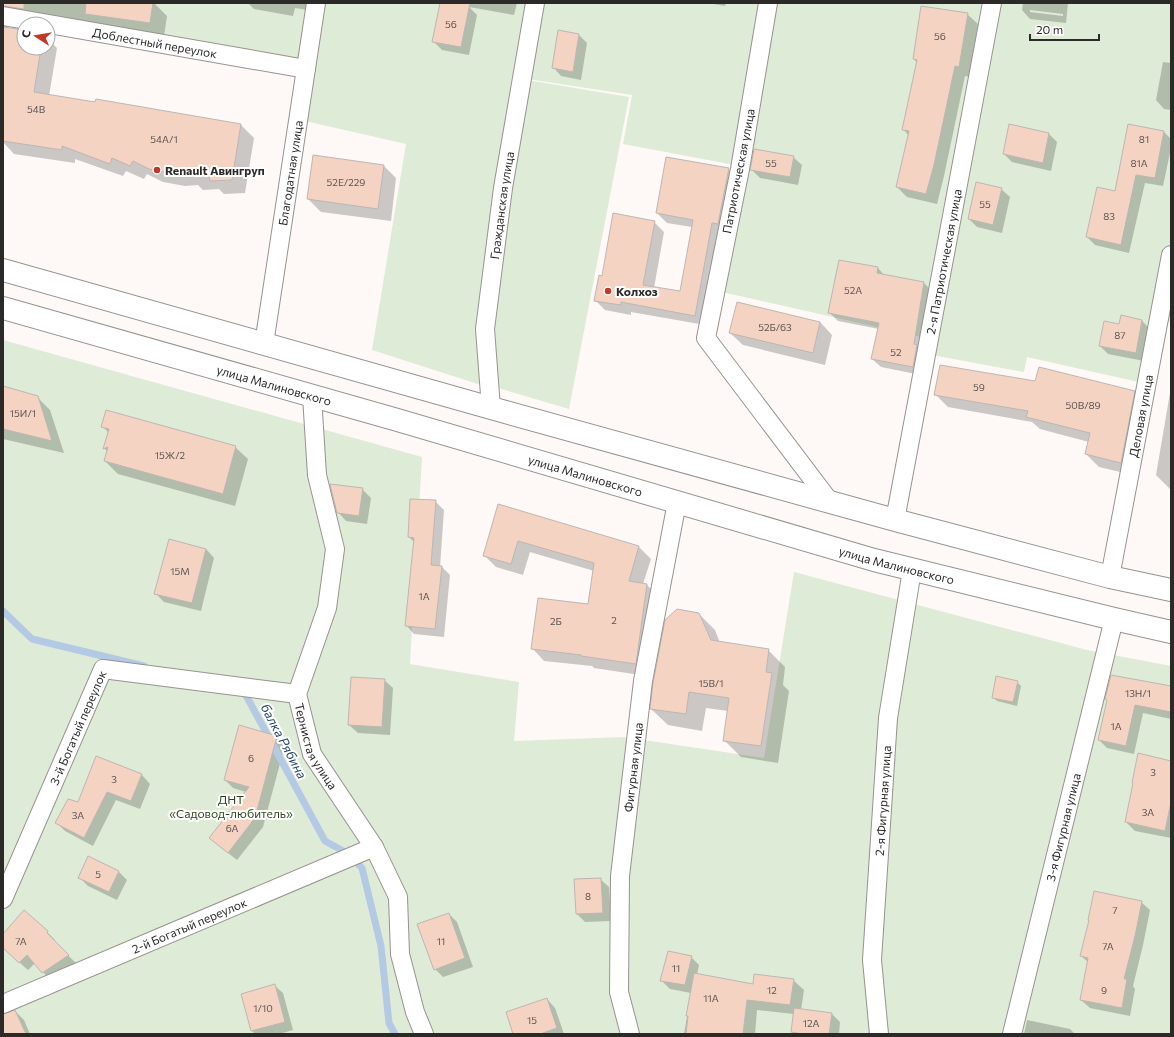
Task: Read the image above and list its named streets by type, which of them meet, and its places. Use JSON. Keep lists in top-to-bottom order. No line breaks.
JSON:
{"streets":{"highway":["улица Малиновского"],"street":["Доблестный переулок","Патриотическая улица","Благодатная улица","Гражданская улица","2-я Патриотическая улица","Деловая улица","3-й Богатый переулок","Тернистая улица","Фигурная улица","2-я Фигурная улица","3-я Фигурная улица","2-й Богатый переулок"]},"crossings":[["Доблестный переулок","Благодатная улица"],["улица Малиновского","Тернистая улица"],["улица Малиновского","Фигурная улица"],["улица Малиновского","2-я Фигурная улица"],["улица Малиновского","3-я Фигурная улица"],["3-й Богатый переулок","Тернистая улица"],["Тернистая улица","2-й Богатый переулок"]],"water":["балка Рябина"],"parks":["ДНТ «Садовод-любитель»"],"places":["Renault Авингруп","Колхоз"],"house_numbers":["56","56","54В","54А/1","81","55","81А","52Е/229","55","83","52А","52Б/63","87","52","59","50В/89","15И/1","15Ж/2","15М","1А","2","2Б","15В/1","13Н/1","1А","6","3","3","3А","3А","6А","5","8","7","7А","11","7А","11","12","9","11А","1/10","15","12А"],"scale_bar":"20 m","north":"left"}
